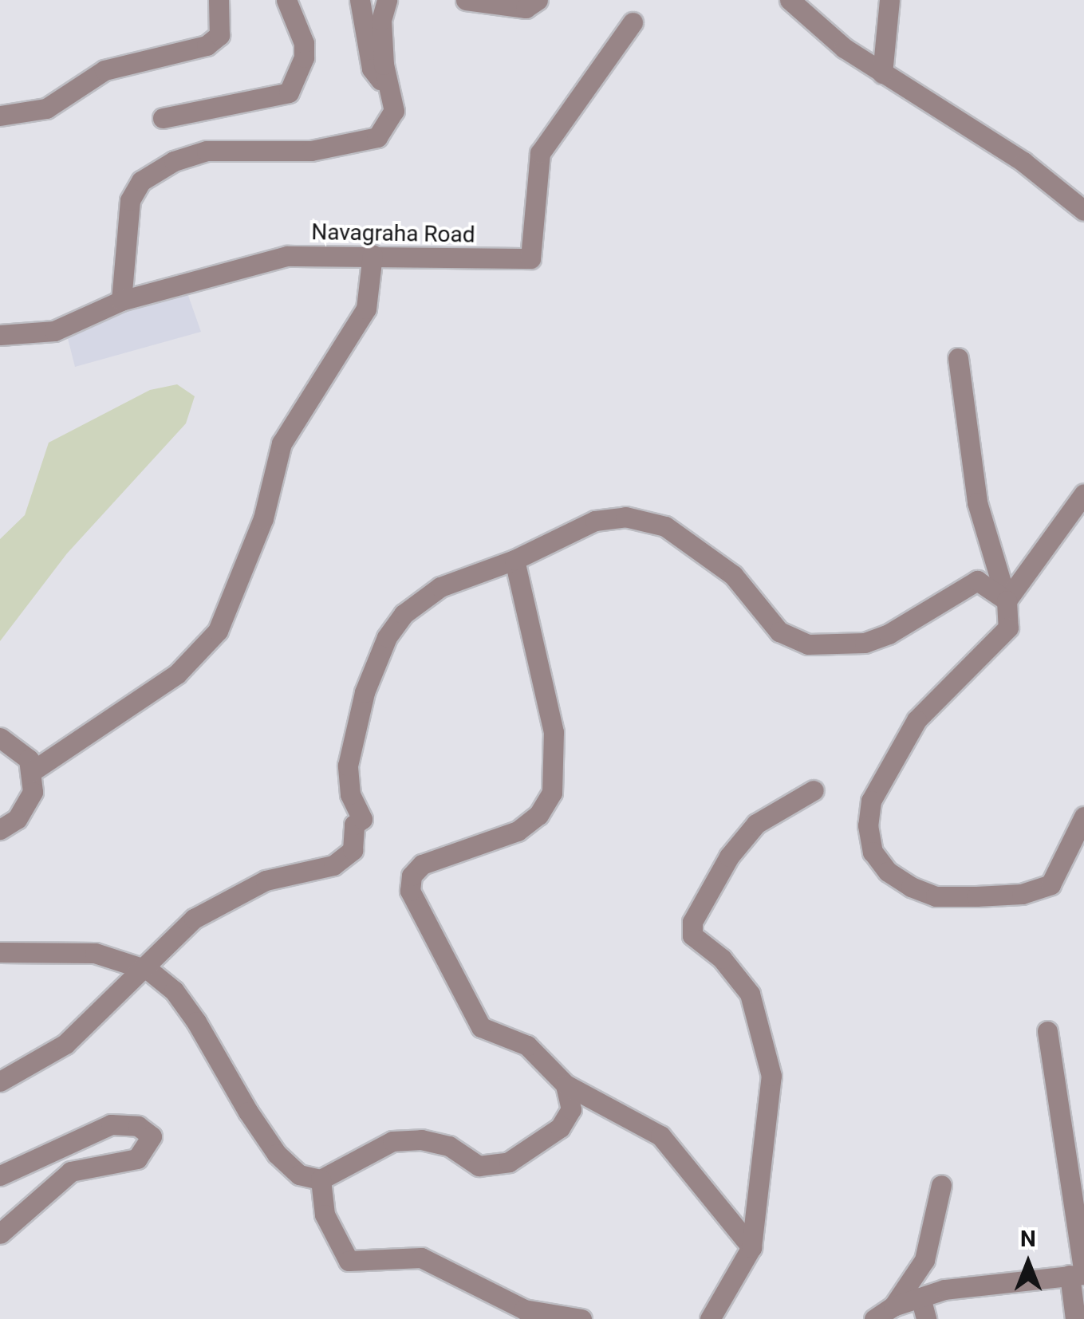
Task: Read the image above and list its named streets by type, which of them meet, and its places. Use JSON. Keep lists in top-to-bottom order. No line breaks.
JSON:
{"streets":{"street":["Navagraha Road"]},"north":"top"}
